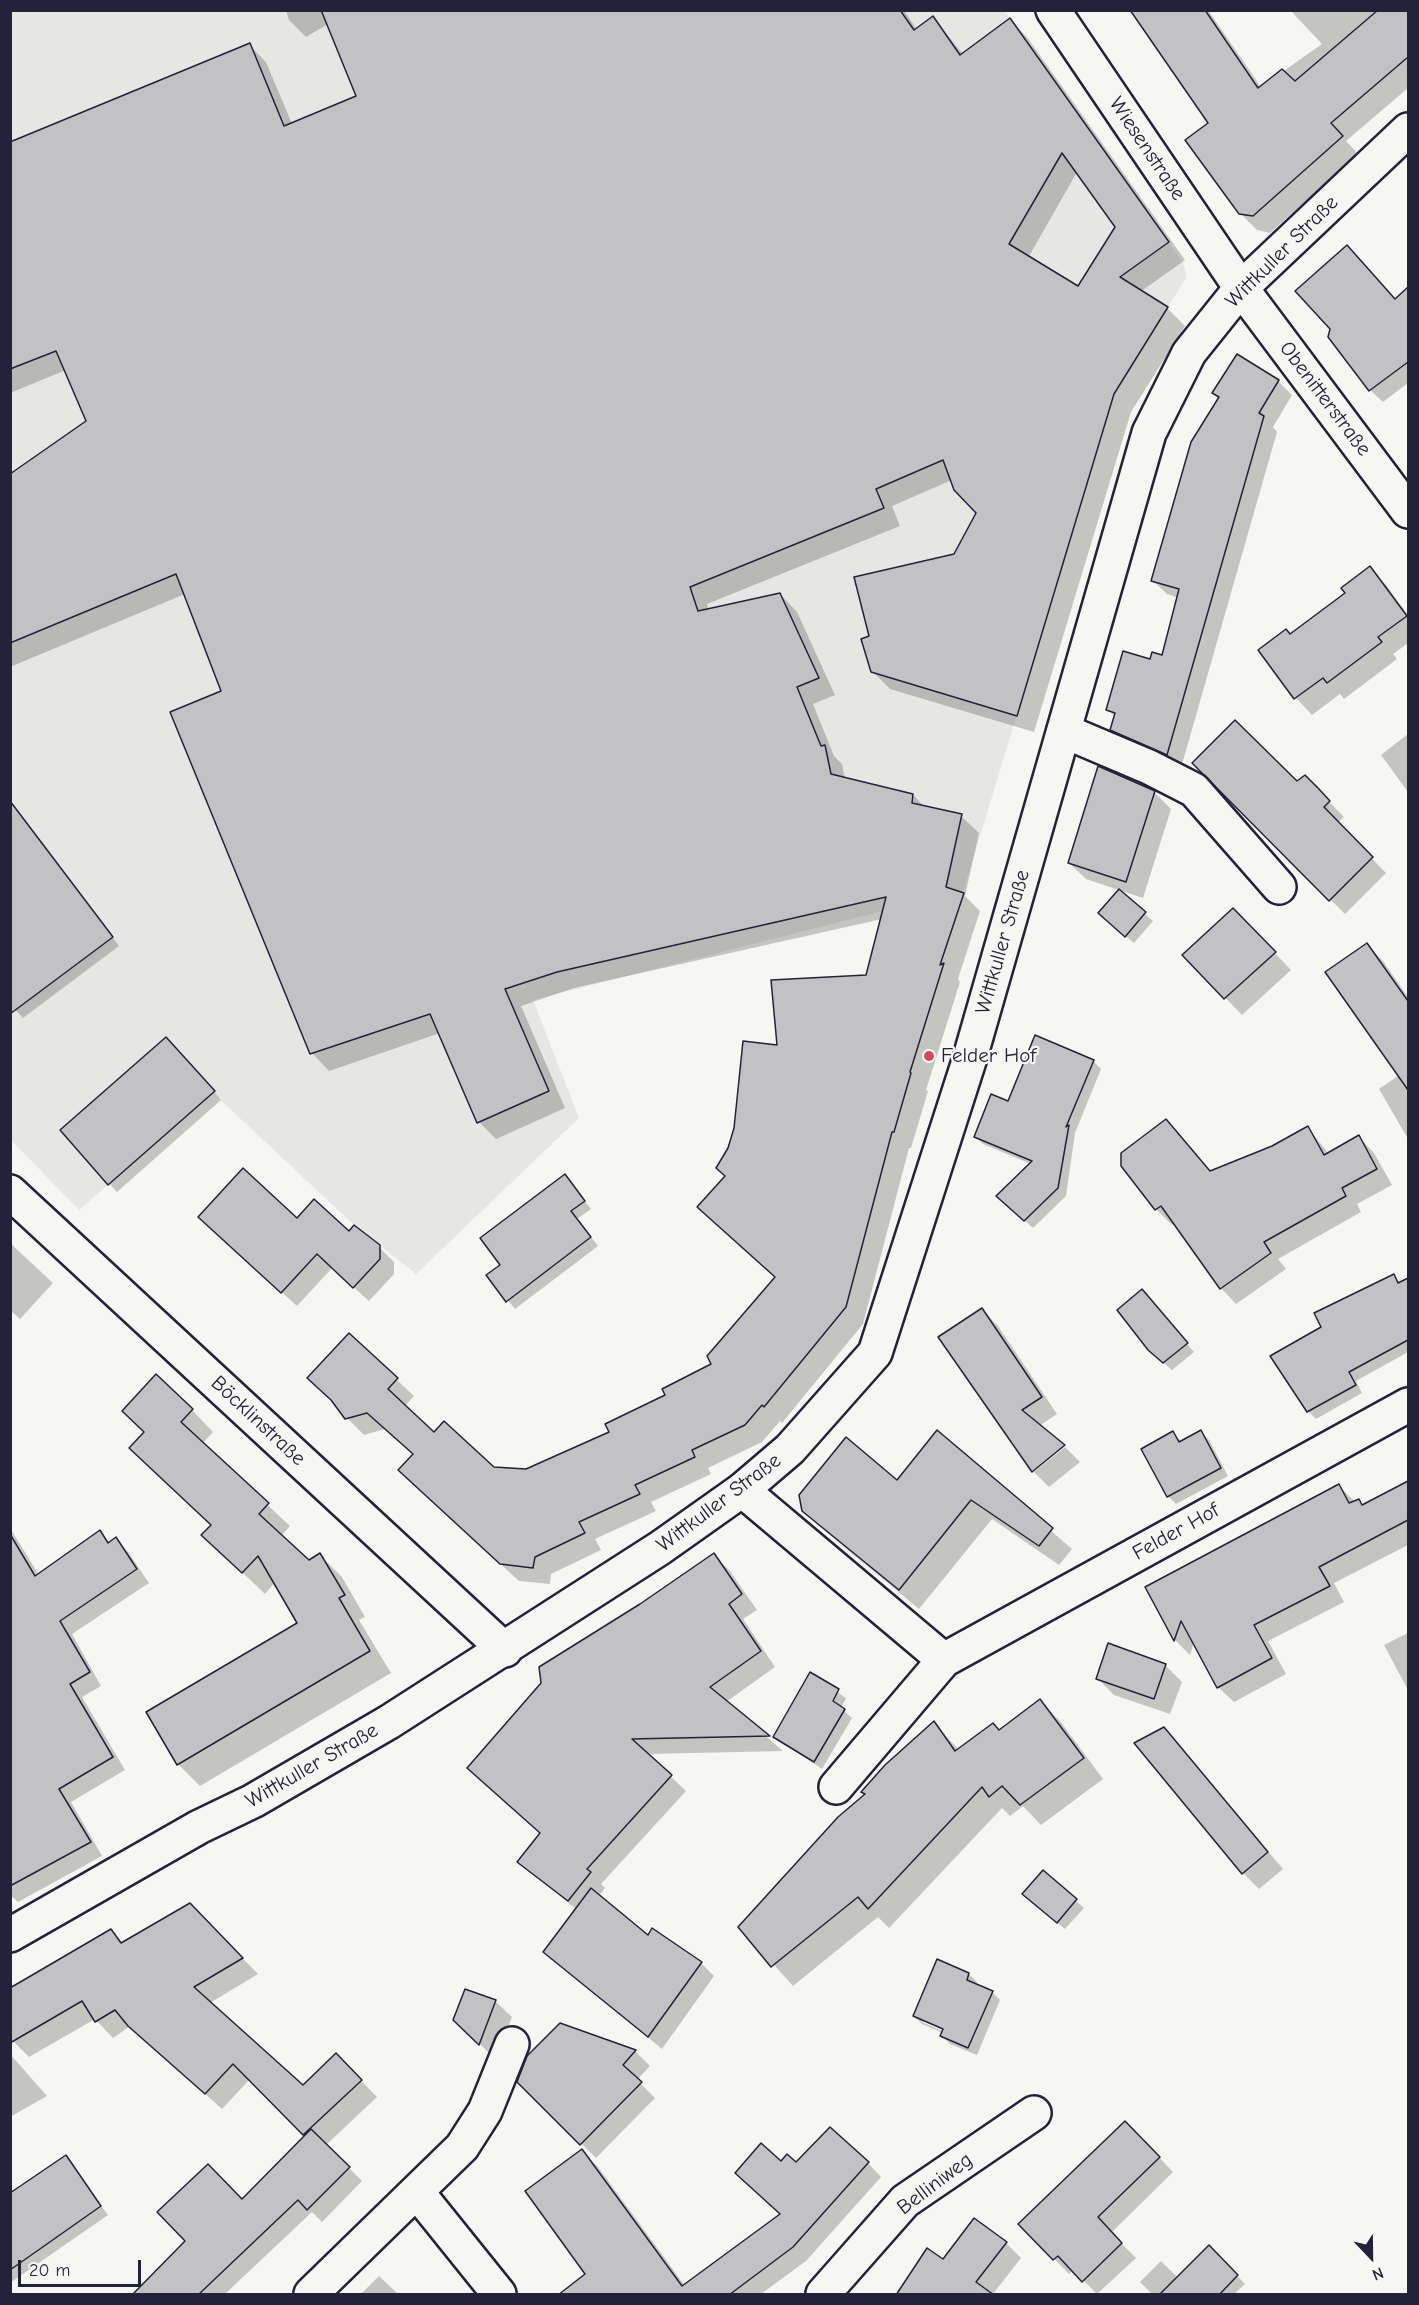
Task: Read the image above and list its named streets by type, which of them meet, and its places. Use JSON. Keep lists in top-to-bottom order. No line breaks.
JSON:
{"streets":{"street":["Wiesenstraße","Wittkuller Straße","Obenitterstraße","Böcklinstraße","Felder Hof","Belliniweg"]},"crossings":[["Wiesenstraße","Wittkuller Straße"],["Wiesenstraße","Obenitterstraße"],["Wittkuller Straße","Obenitterstraße"],["Wittkuller Straße","Böcklinstraße"]],"places":["Felder Hof"],"scale_bar":"20 m","north":"bottom"}
